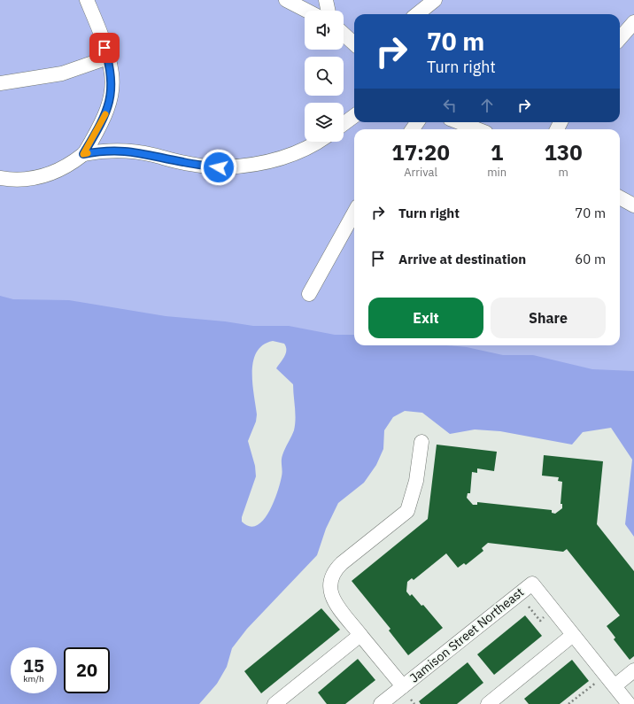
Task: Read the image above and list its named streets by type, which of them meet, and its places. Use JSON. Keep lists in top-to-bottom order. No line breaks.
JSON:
{"streets":{"street":["Jamison Street Northeast"]},"page":{"turn":["70 m","Turn right"],"eta":["17:20","Arrival","1","min","130","m"],"list":[{"name":"Turn right","value":"70 m"},{"name":"Arrive at destination","value":"60 m"}],"buttons":["Exit","Share"],"speed":"15 km/h","limit":"20"}}
